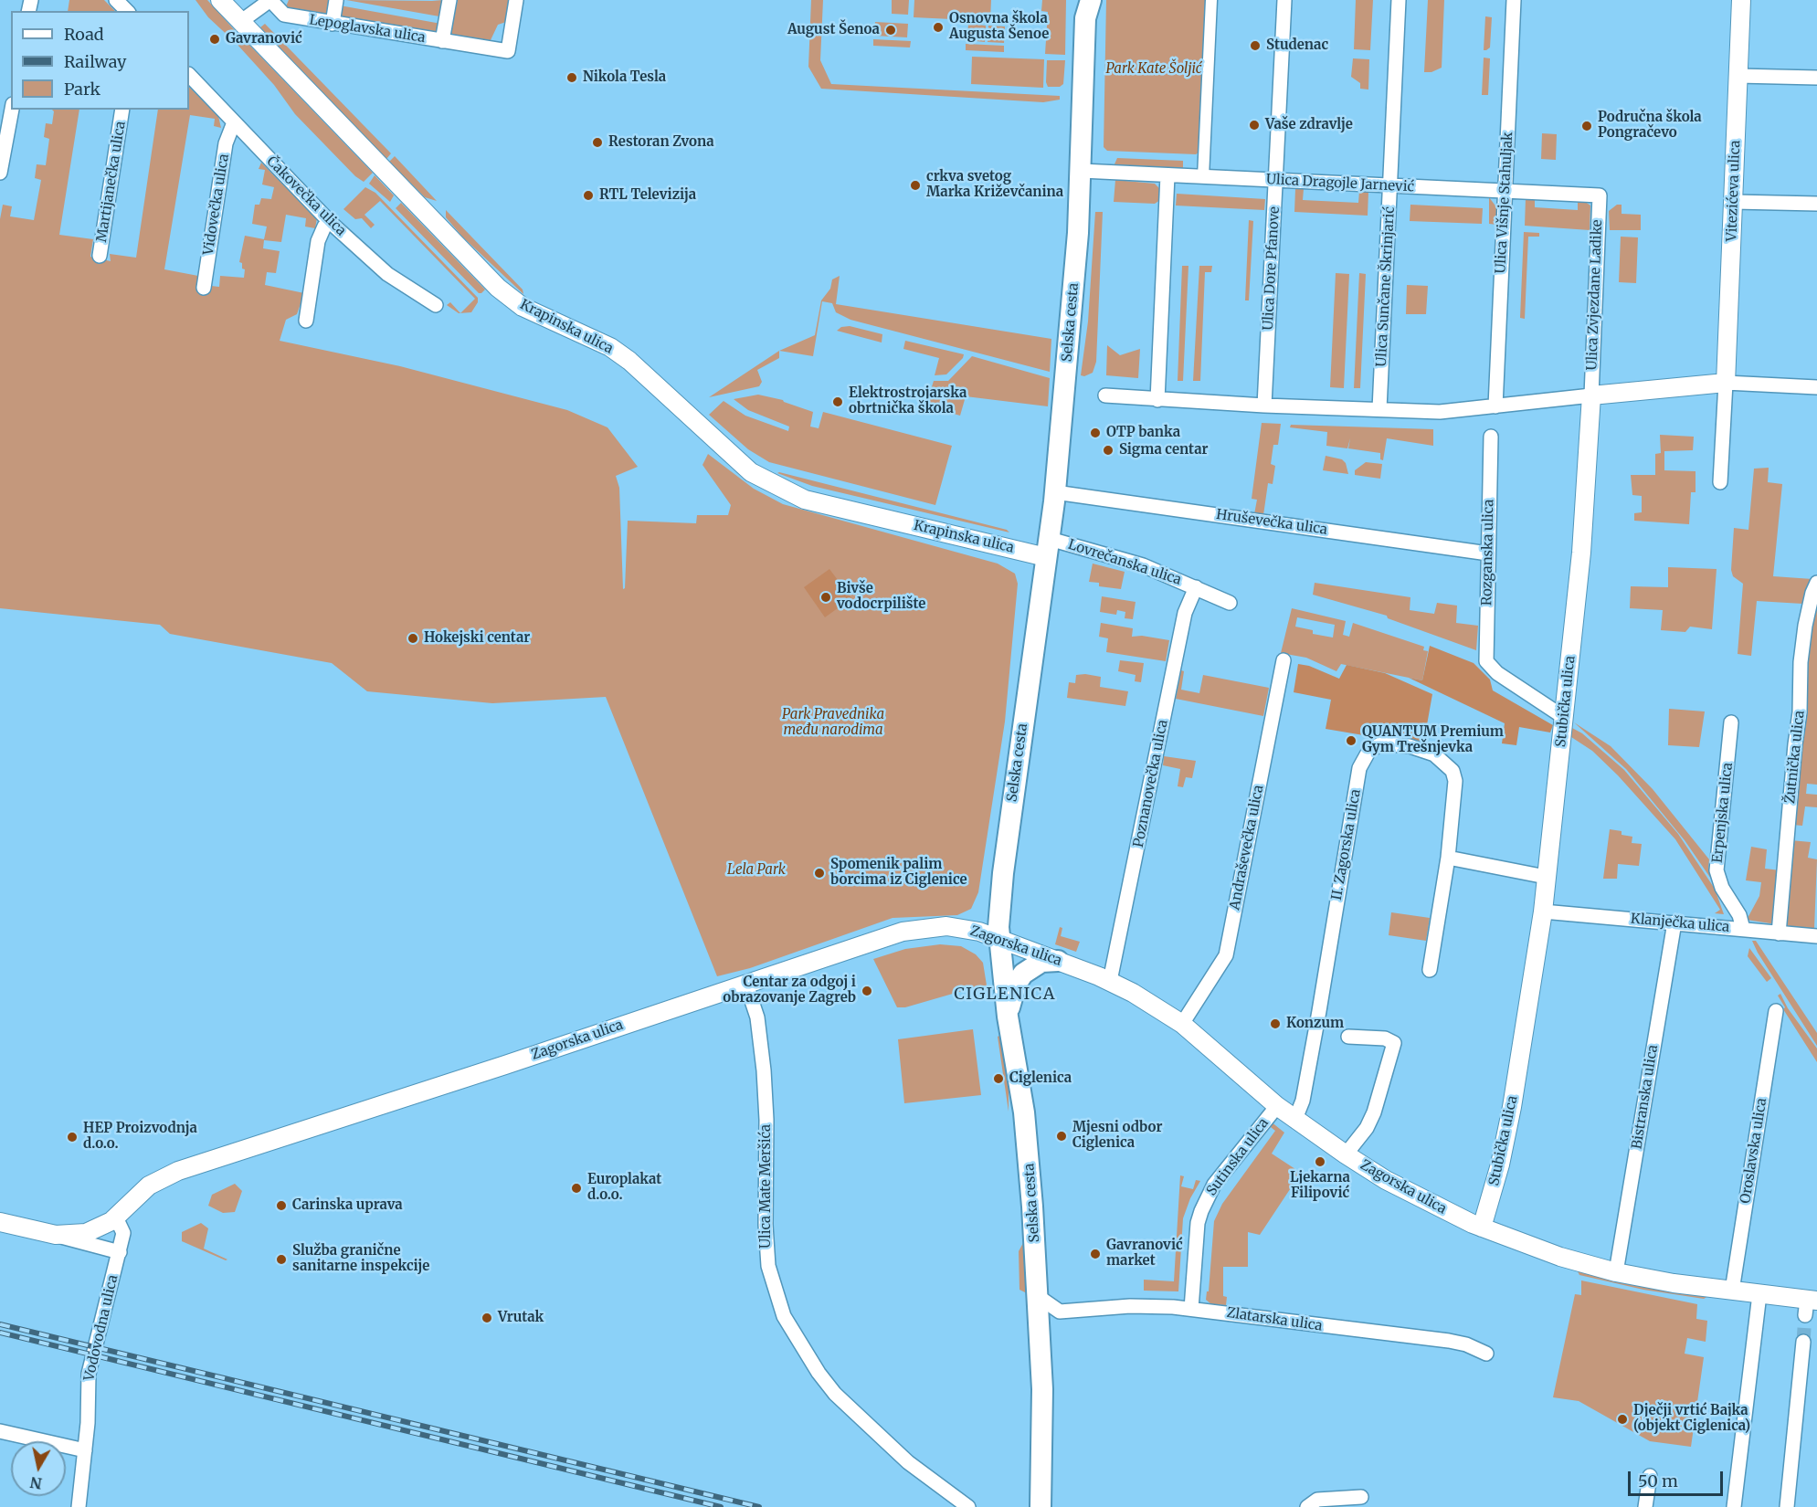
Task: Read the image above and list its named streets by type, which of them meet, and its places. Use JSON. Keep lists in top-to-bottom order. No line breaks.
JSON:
{"streets":{"main road":["Selska cesta"],"street":["Lepoglavska ulica","Martijanečka ulica","Ulica Dragojle Jarnević","Vitezićeva ulica","Čakovečka ulica","Ulica Višnje Stahuljak","Vidovečka ulica","Ulica Dore Pfanove","Ulica Sunčane Škrinjarić","Ulica Zvjezdane Ladike","Krapinska ulica","Hruševečka ulica","Rozganska ulica","Lovrečanska ulica","Stubička ulica","Žutnička ulica","Poznanovečka ulica","Erpenjska ulica","II. Zagorska ulica","Andraševečka ulica","Klanječka ulica","Zagorska ulica","Bistranska ulica","Oroslavska ulica","Sutinska ulica","Ulica Mate Meršića","Zlatarska ulica","Vodovodna ulica"]},"crossings":[["Lepoglavska ulica","Krapinska ulica"],["Ulica Dragojle Jarnević","Ulica Višnje Stahuljak"],["Ulica Dragojle Jarnević","Ulica Dore Pfanove"],["Ulica Dragojle Jarnević","Ulica Sunčane Škrinjarić"],["Ulica Dragojle Jarnević","Ulica Zvjezdane Ladike"],["Ulica Dragojle Jarnević","Selska cesta"],["Čakovečka ulica","Vidovečka ulica"],["Ulica Zvjezdane Ladike","Stubička ulica"],["Selska cesta","Krapinska ulica"],["Selska cesta","Hruševečka ulica"],["Selska cesta","Lovrečanska ulica"],["Selska cesta","Zagorska ulica"],["Krapinska ulica","Lovrečanska ulica"],["Hruševečka ulica","Rozganska ulica"],["Rozganska ulica","Stubička ulica"],["Lovrečanska ulica","Poznanovečka ulica"],["Stubička ulica","Klanječka ulica"],["Stubička ulica","Zagorska ulica"],["Žutnička ulica","Klanječka ulica"],["Poznanovečka ulica","Zagorska ulica"],["Erpenjska ulica","Klanječka ulica"],["II. Zagorska ulica","Zagorska ulica"],["Andraševečka ulica","Zagorska ulica"],["Klanječka ulica","Bistranska ulica"],["Zagorska ulica","Bistranska ulica"],["Zagorska ulica","Oroslavska ulica"],["Zagorska ulica","Sutinska ulica"],["Zagorska ulica","Ulica Mate Meršića"],["Zagorska ulica","Vodovodna ulica"],["Sutinska ulica","Zlatarska ulica"]],"districts":["CIGLENICA"],"parks":["Park Kate Šoljić","Park Pravednika među narodima","Lela Park"],"places":["Osnovna škola Augusta Šenoe","August Šenoa","Gavranović","Studenac","Nikola Tesla","Vaše zdravlje","Područna škola Pongračevo","Restoran Zvona","crkva svetog Marka Križevčanina","RTL Televizija","Elektrostrojarska obrtnička škola","OTP banka","Sigma centar","Bivše vodocrpilište","Hokejski centar","QUANTUM Premium Gym Trešnjevka","Spomenik palim borcima iz Ciglenice","Centar za odgoj i obrazovanje Zagreb","Konzum","Ciglenica","Mjesni odbor Ciglenica","HEP Proizvodnja d.o.o.","Ljekarna Filipović","Europlakat d.o.o.","Carinska uprava","Gavranović market","Služba granične sanitarne inspekcije","Vrutak","Dječji vrtić Bajka (objekt Ciglenica)"],"legend":["Road","Railway","Park"],"scale_bar":"50 m","north":"bottom"}
